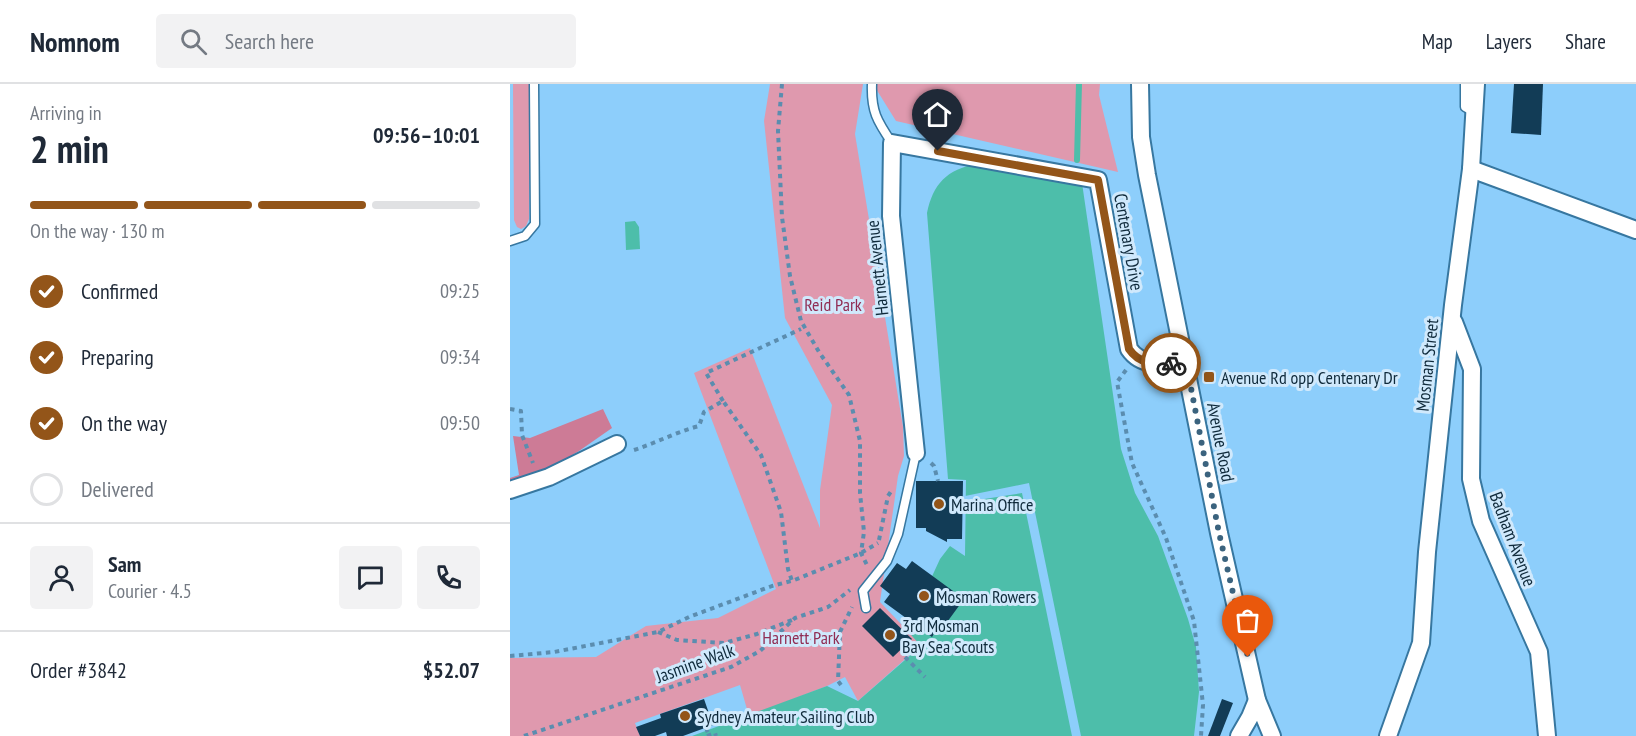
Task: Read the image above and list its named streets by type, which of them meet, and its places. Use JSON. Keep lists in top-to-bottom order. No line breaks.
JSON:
{"streets":{"street":["Centenary Drive","Harnett Avenue","Mosman Street","Avenue Road","Badham Avenue"],"path":["Jasmine Walk"]},"crossings":[["Centenary Drive","Harnett Avenue"],["Mosman Street","Badham Avenue"]],"parks":["Reid Park","Harnett Park"],"places":{"transit":["Avenue Rd opp Centenary Dr"],"other":["Marina Office","Mosman Rowers","3rd Mosman Bay Sea Scouts","Sydney Amateur Sailing Club"]},"page":{"header":"Nomnom","search":"Search here","nav":["Map","Layers","Share"],"heading":["2 min","Arriving in","09:56–10:01"],"panel":["Sam","Courier · 4.5","Order #3842","$52.07"],"bar":"On the way · 130 m","list":[["Confirmed","09:25"],["Preparing","09:34"],["On the way","09:50"],"Delivered"]}}
